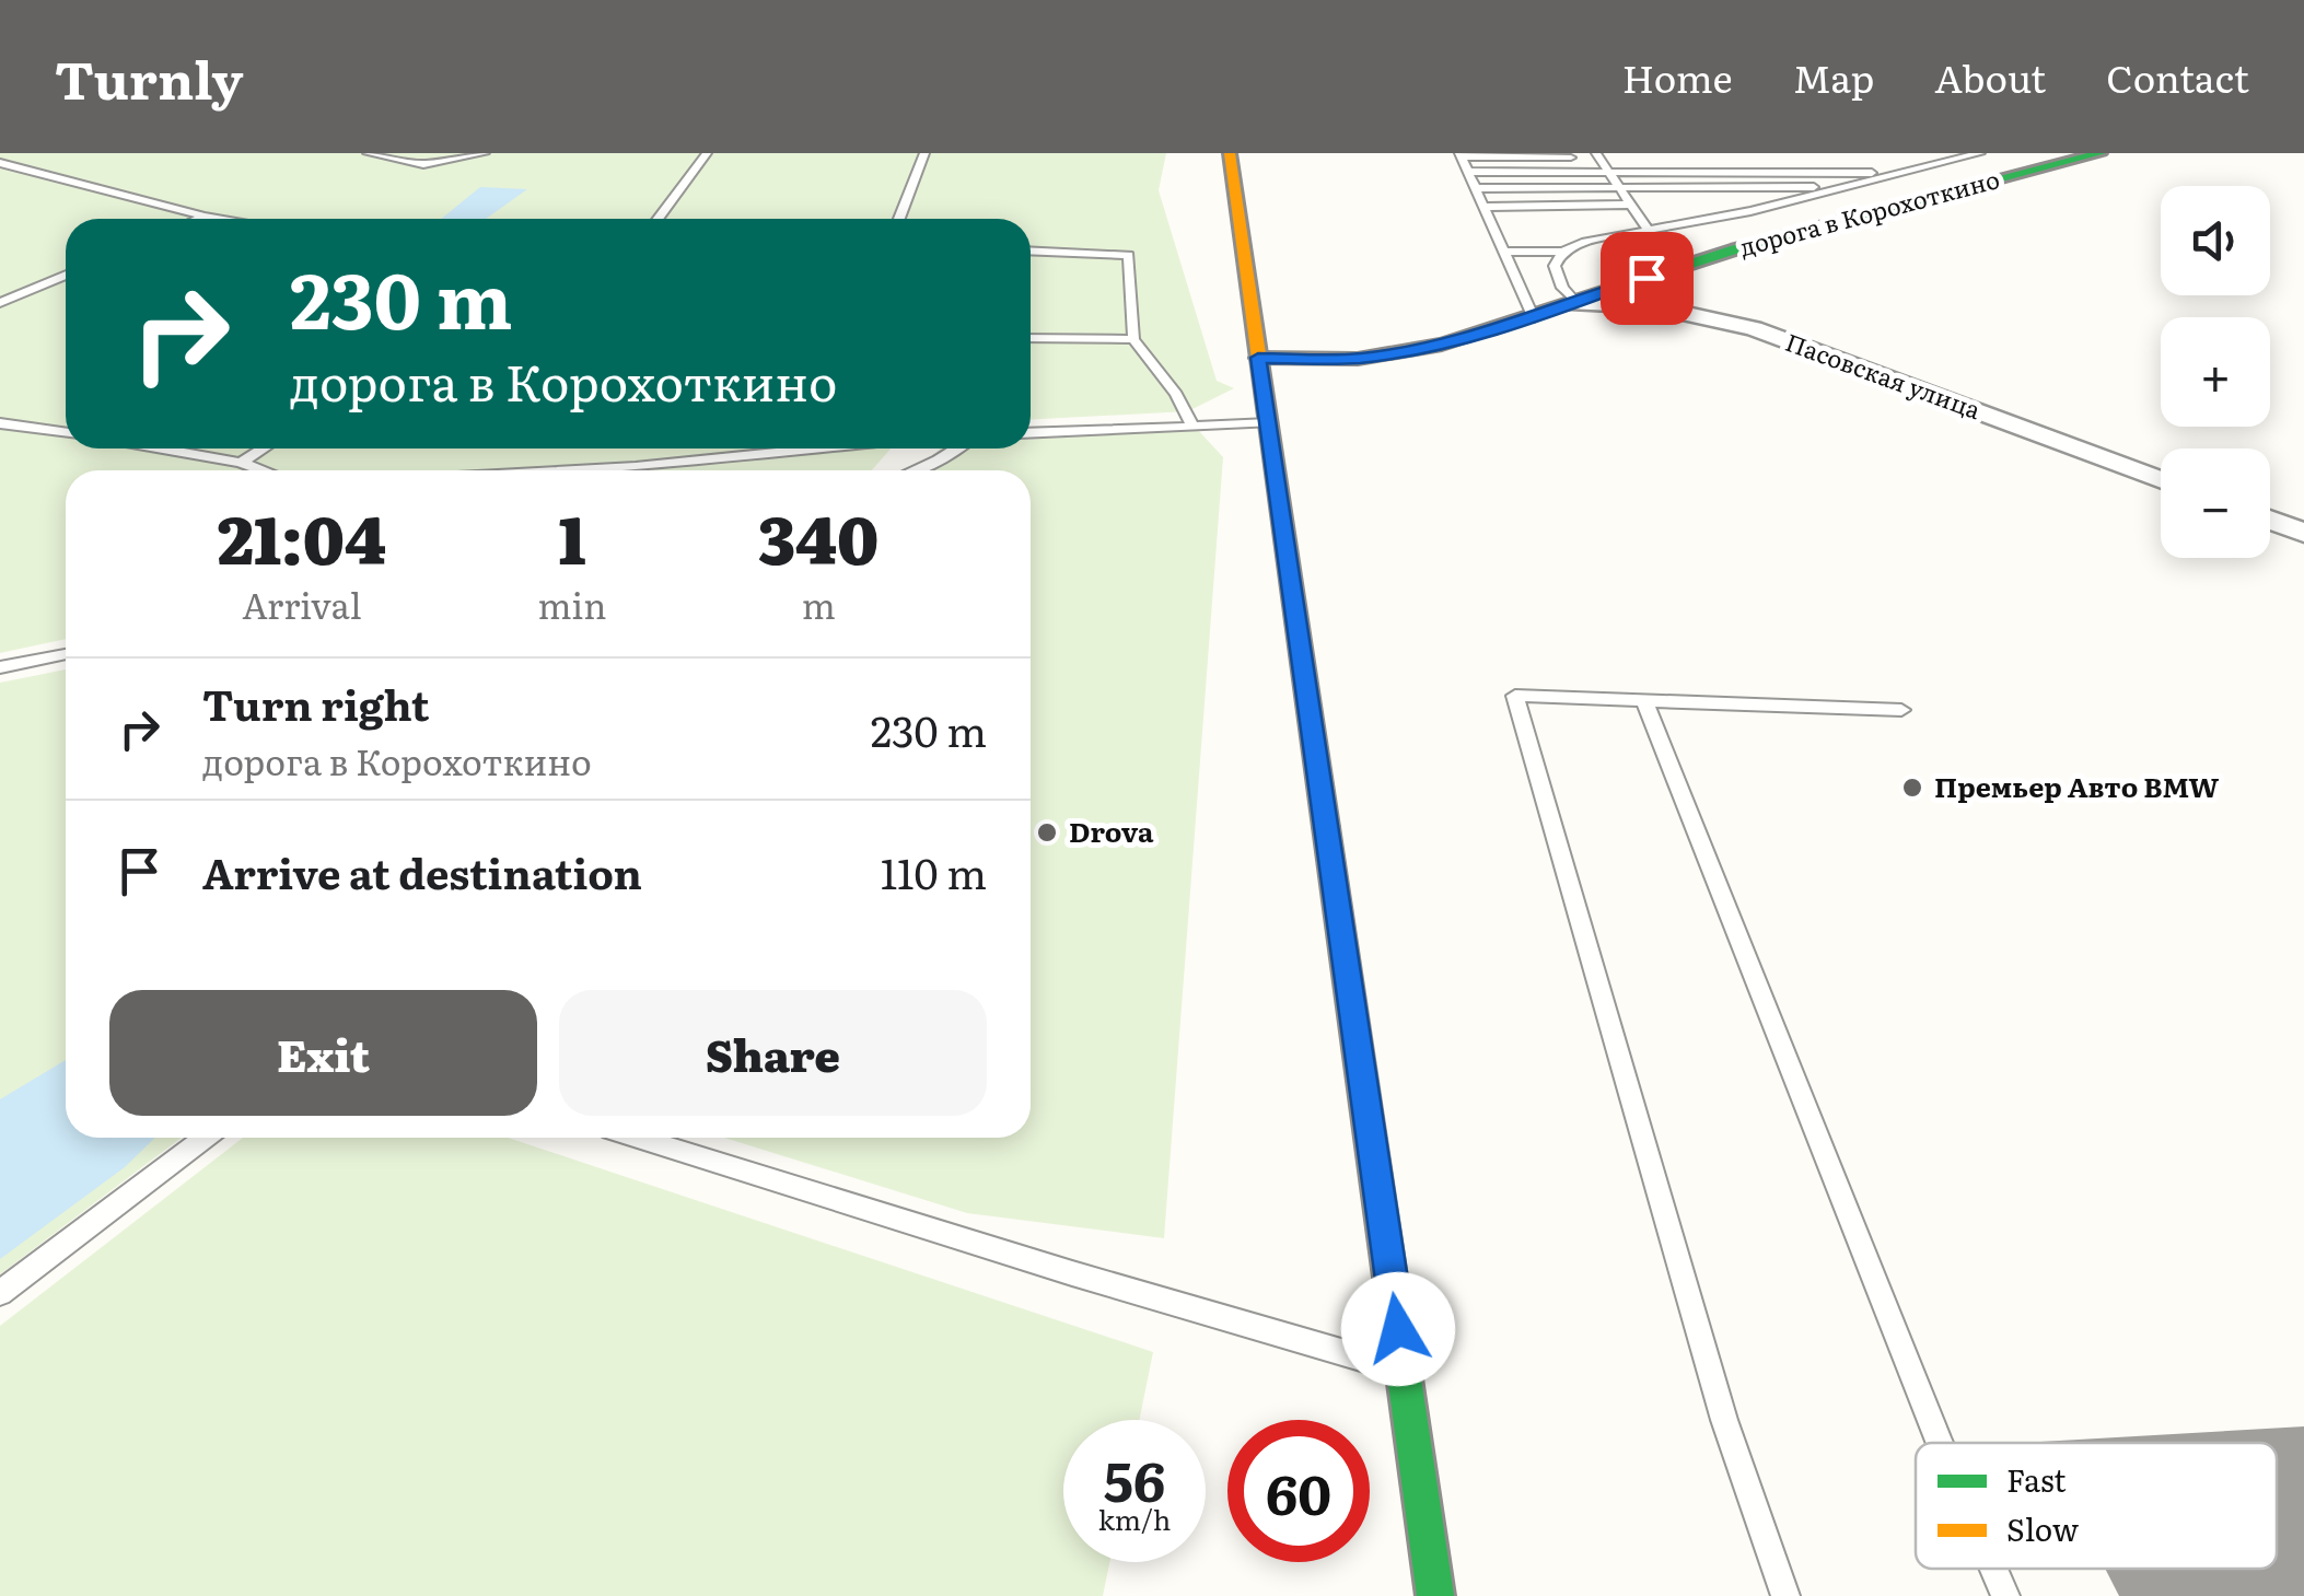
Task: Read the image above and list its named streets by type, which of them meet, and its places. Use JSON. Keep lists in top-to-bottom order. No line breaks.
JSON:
{"streets":{"main road":["дорога в Корохоткино"],"street":["Пасовская улица"]},"crossings":[["дорога в Корохоткино","Пасовская улица"]],"places":["Премьер Авто BMW","Drova"],"legend":["Fast","Slow"],"page":{"header":"Turnly","nav":["Home","Map","About","Contact"],"map_buttons":["+","−"],"turn":["230 m","дорога в Корохоткино"],"eta":["21:04","Arrival","1","min","340","m"],"list":[{"name":"Turn right","note":"дорога в Корохоткино","value":"230 m"},{"name":"Arrive at destination","value":"110 m"}],"buttons":["Exit","Share"],"speed":"56 km/h","limit":"60"}}
